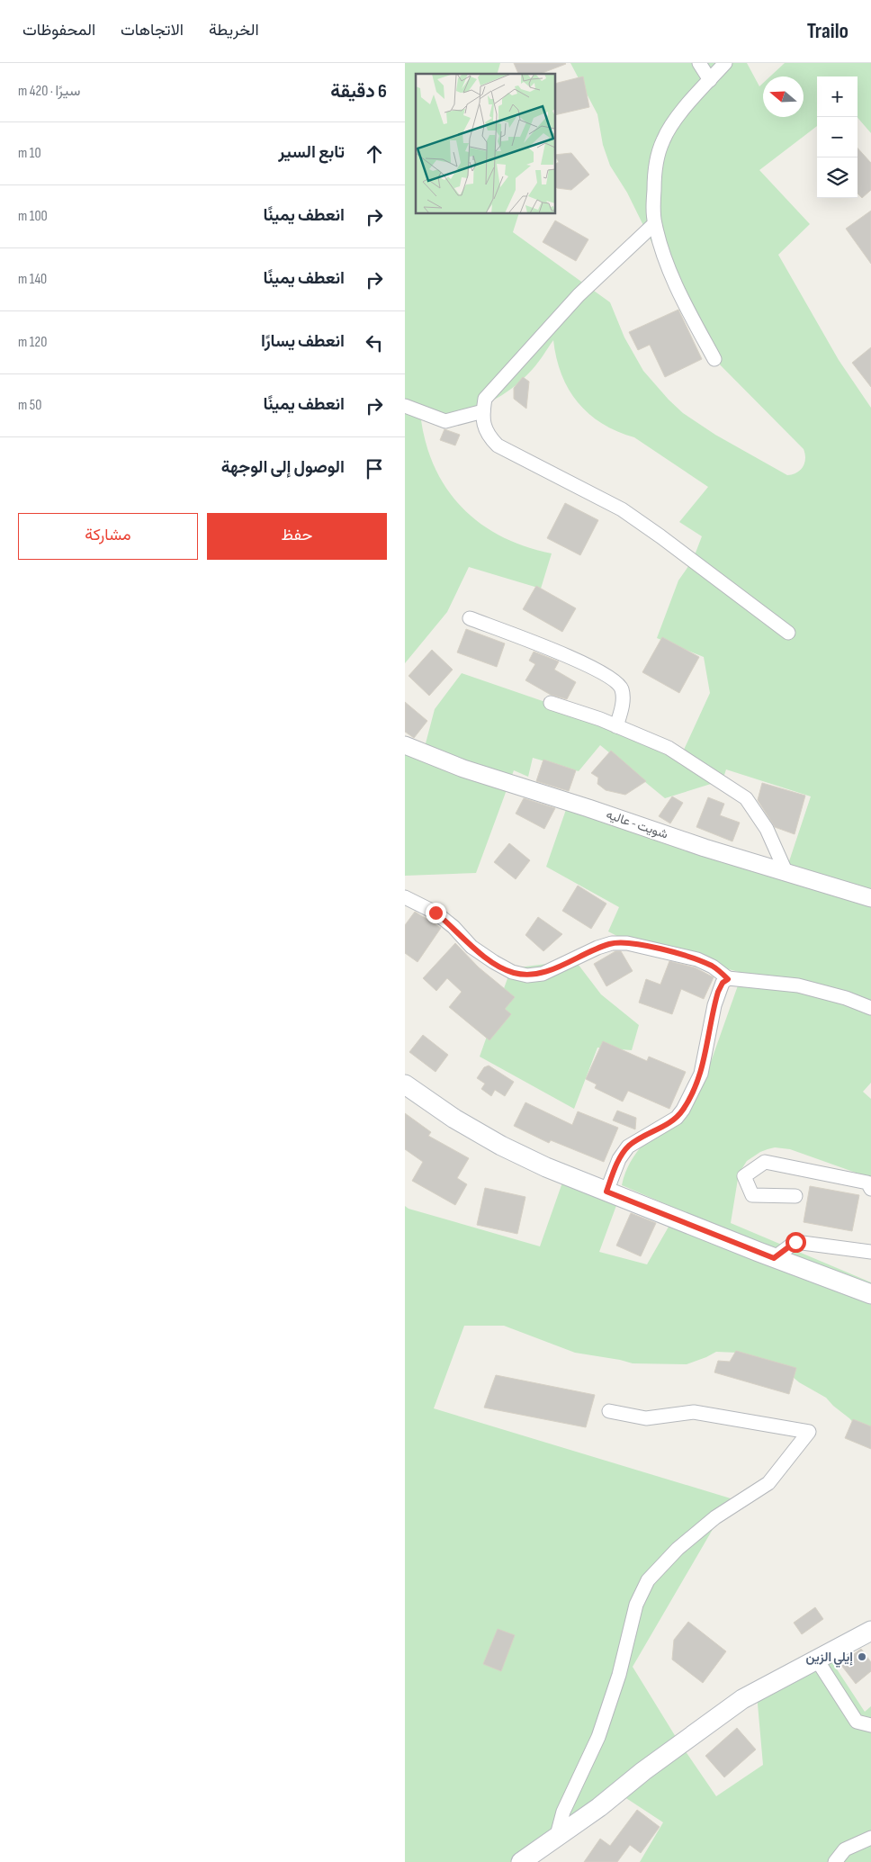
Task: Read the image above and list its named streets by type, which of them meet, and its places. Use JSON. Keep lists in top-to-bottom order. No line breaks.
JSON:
{"streets":{"street":["شويت - عاليه"]},"places":["إيلي الزين"],"north":"left","page":{"header":"Trailo","nav":["الخريطة","الاتجاهات","المحفوظات"],"heading":["6 دقيقة","سيرًا · 420 m"],"map_buttons":["+","−"],"list":[["تابع السير","10 m"],["انعطف يمينًا","100 m"],["انعطف يمينًا","140 m"],["انعطف يسارًا","120 m"],["انعطف يمينًا","50 m"],"الوصول إلى الوجهة"],"buttons":["حفظ","مشاركة"]}}
